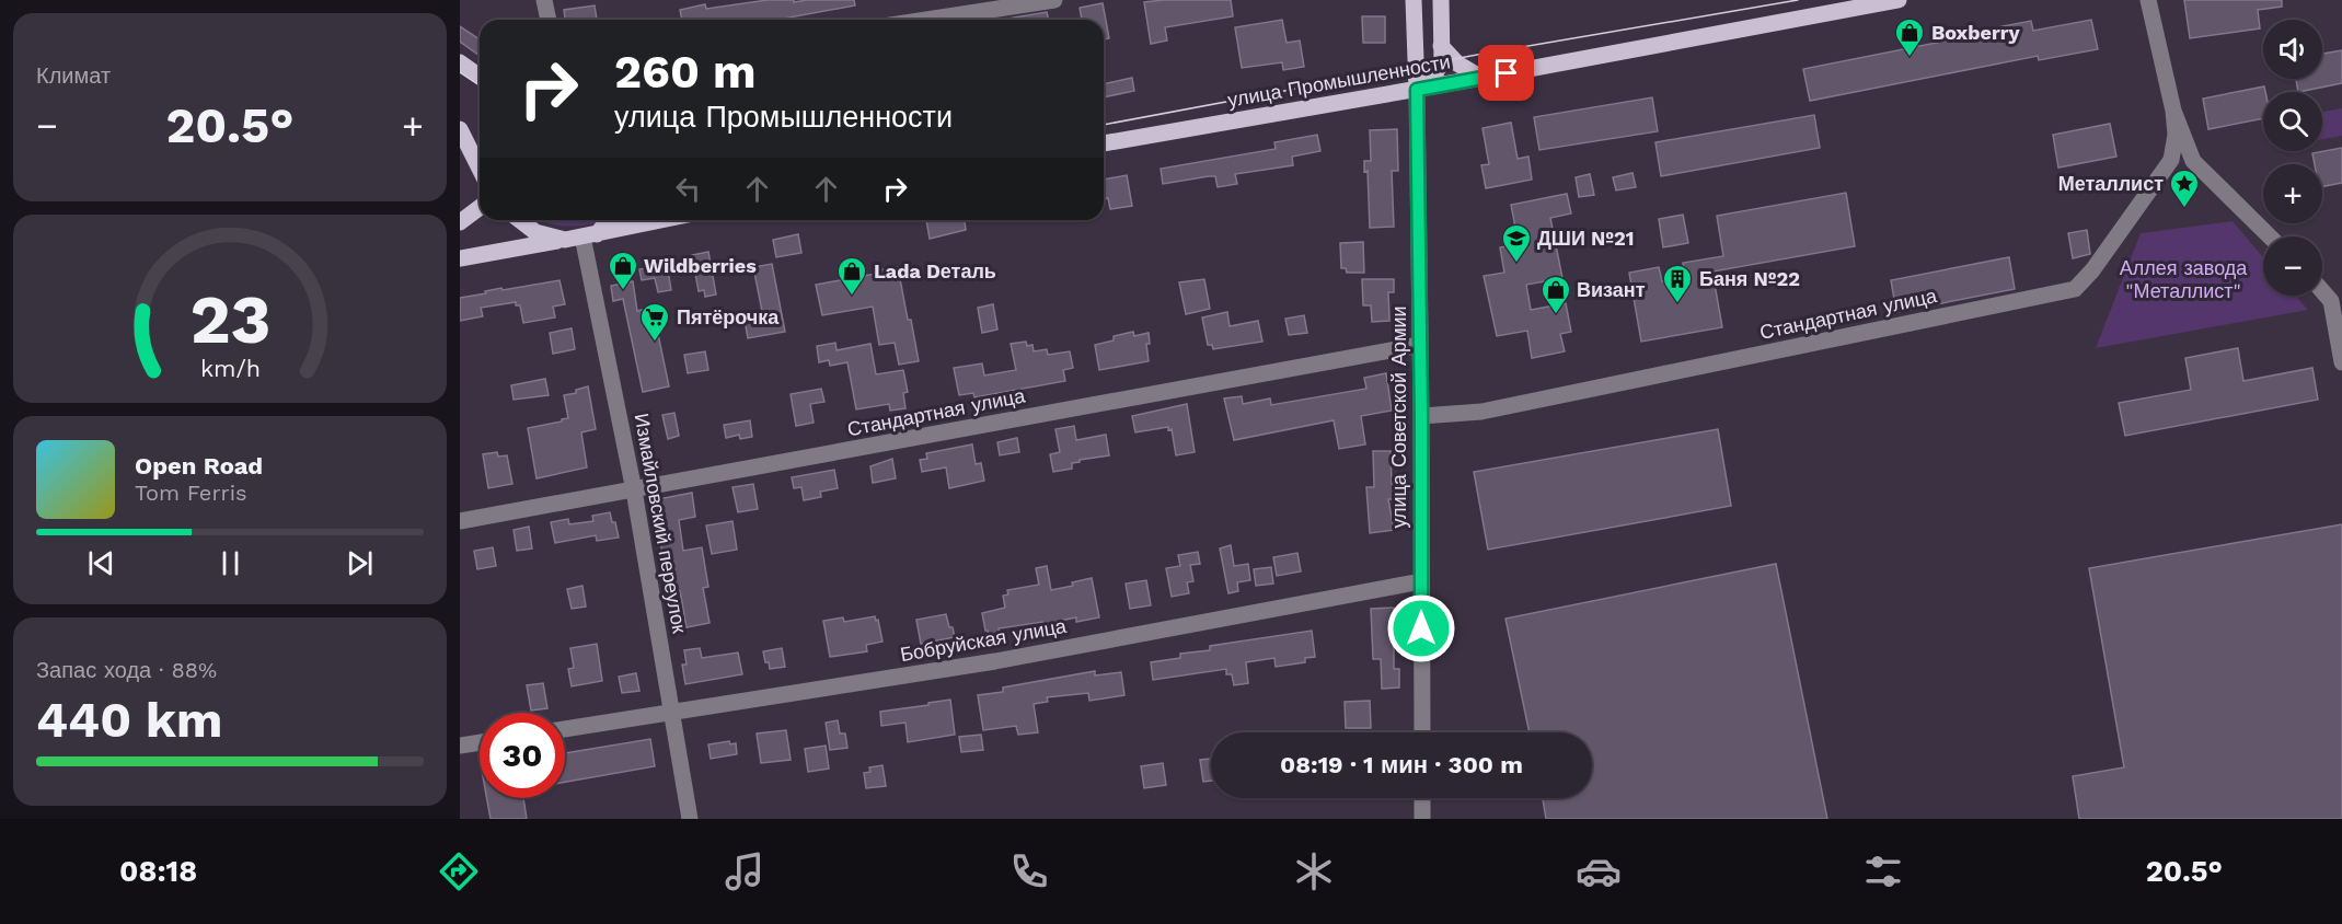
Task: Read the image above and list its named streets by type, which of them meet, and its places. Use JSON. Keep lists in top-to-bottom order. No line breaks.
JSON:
{"streets":{"main road":["улица Промышленности","улица Советской Армии"],"street":["Стандартная улица","Измайловский переулок","Бобруйская улица"]},"crossings":[["улица Промышленности","улица Советской Армии"],["Стандартная улица","улица Советской Армии"],["Стандартная улица","Измайловский переулок"],["улица Советской Армии","Бобруйская улица"],["Измайловский переулок","Бобруйская улица"]],"parks":["Аллея завода \"Металлист\""],"places":{"shop":["Boxberry","Wildberries","Lada Dеталь","Визант"],"place":["Металлист"],"school or university":["ДШИ №21"],"building":["Баня №22"],"supermarket":["Пятёрочка"]},"page":{"tile":["Климат",["Запас хода · 88%","440 km"]],"map_buttons":["+","−"],"turn":["260 m","улица Промышленности"],"heat":["−","20.5°","+"],"song":["Open Road","Tom Ferris"],"limit":"30","trip":"08:19 · 1 мин · 300 m","tabs":["08:18","20.5°"],"gauge":["23","km/h"]}}
